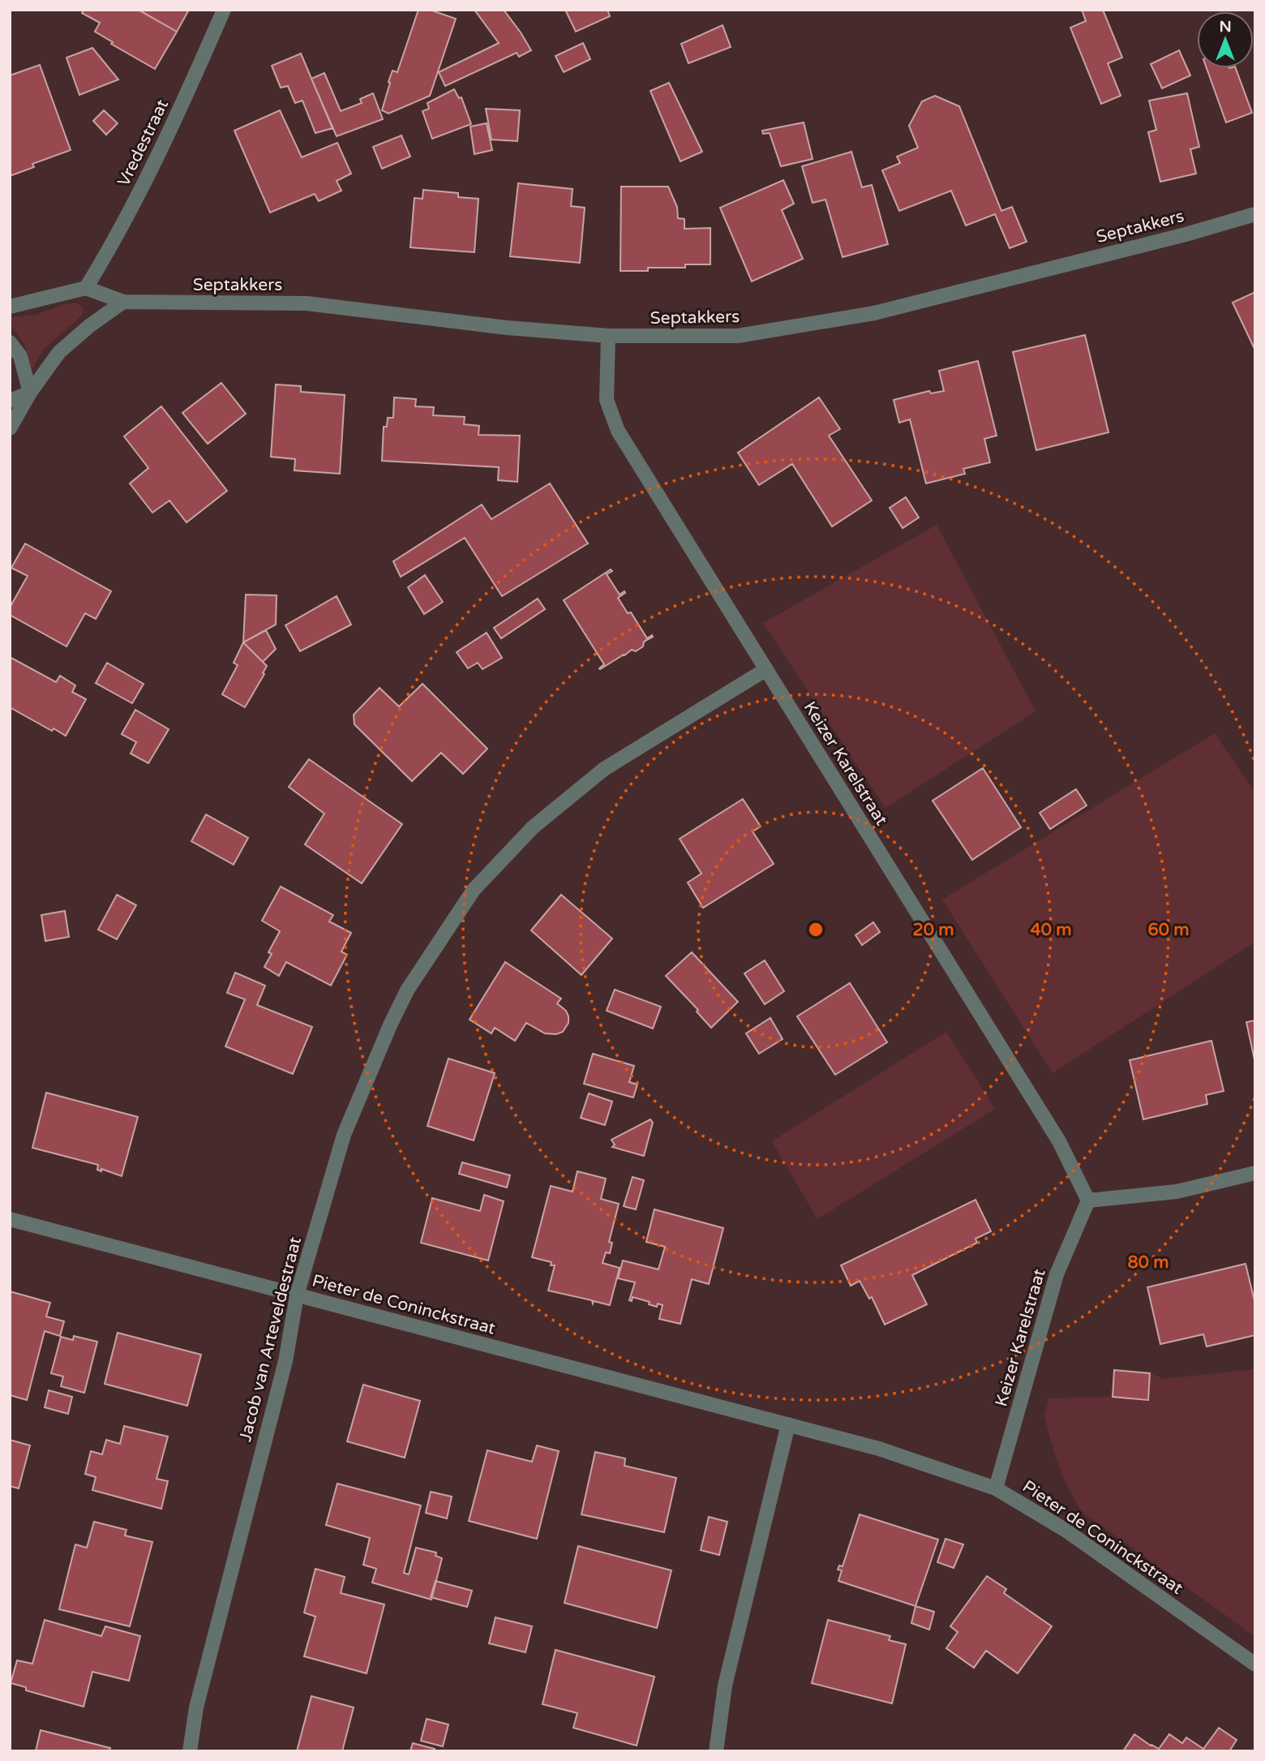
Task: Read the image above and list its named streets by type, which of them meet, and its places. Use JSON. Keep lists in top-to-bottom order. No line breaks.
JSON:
{"streets":{"street":["Vredestraat","Septakkers","Keizer Karelstraat","Pieter de Coninckstraat","Jacob van Arteveldestraat"]},"crossings":[["Vredestraat","Septakkers"],["Septakkers","Keizer Karelstraat"],["Keizer Karelstraat","Pieter de Coninckstraat"],["Keizer Karelstraat","Jacob van Arteveldestraat"],["Pieter de Coninckstraat","Jacob van Arteveldestraat"]],"north":"top","rings":["20 m","40 m","60 m","80 m"]}
